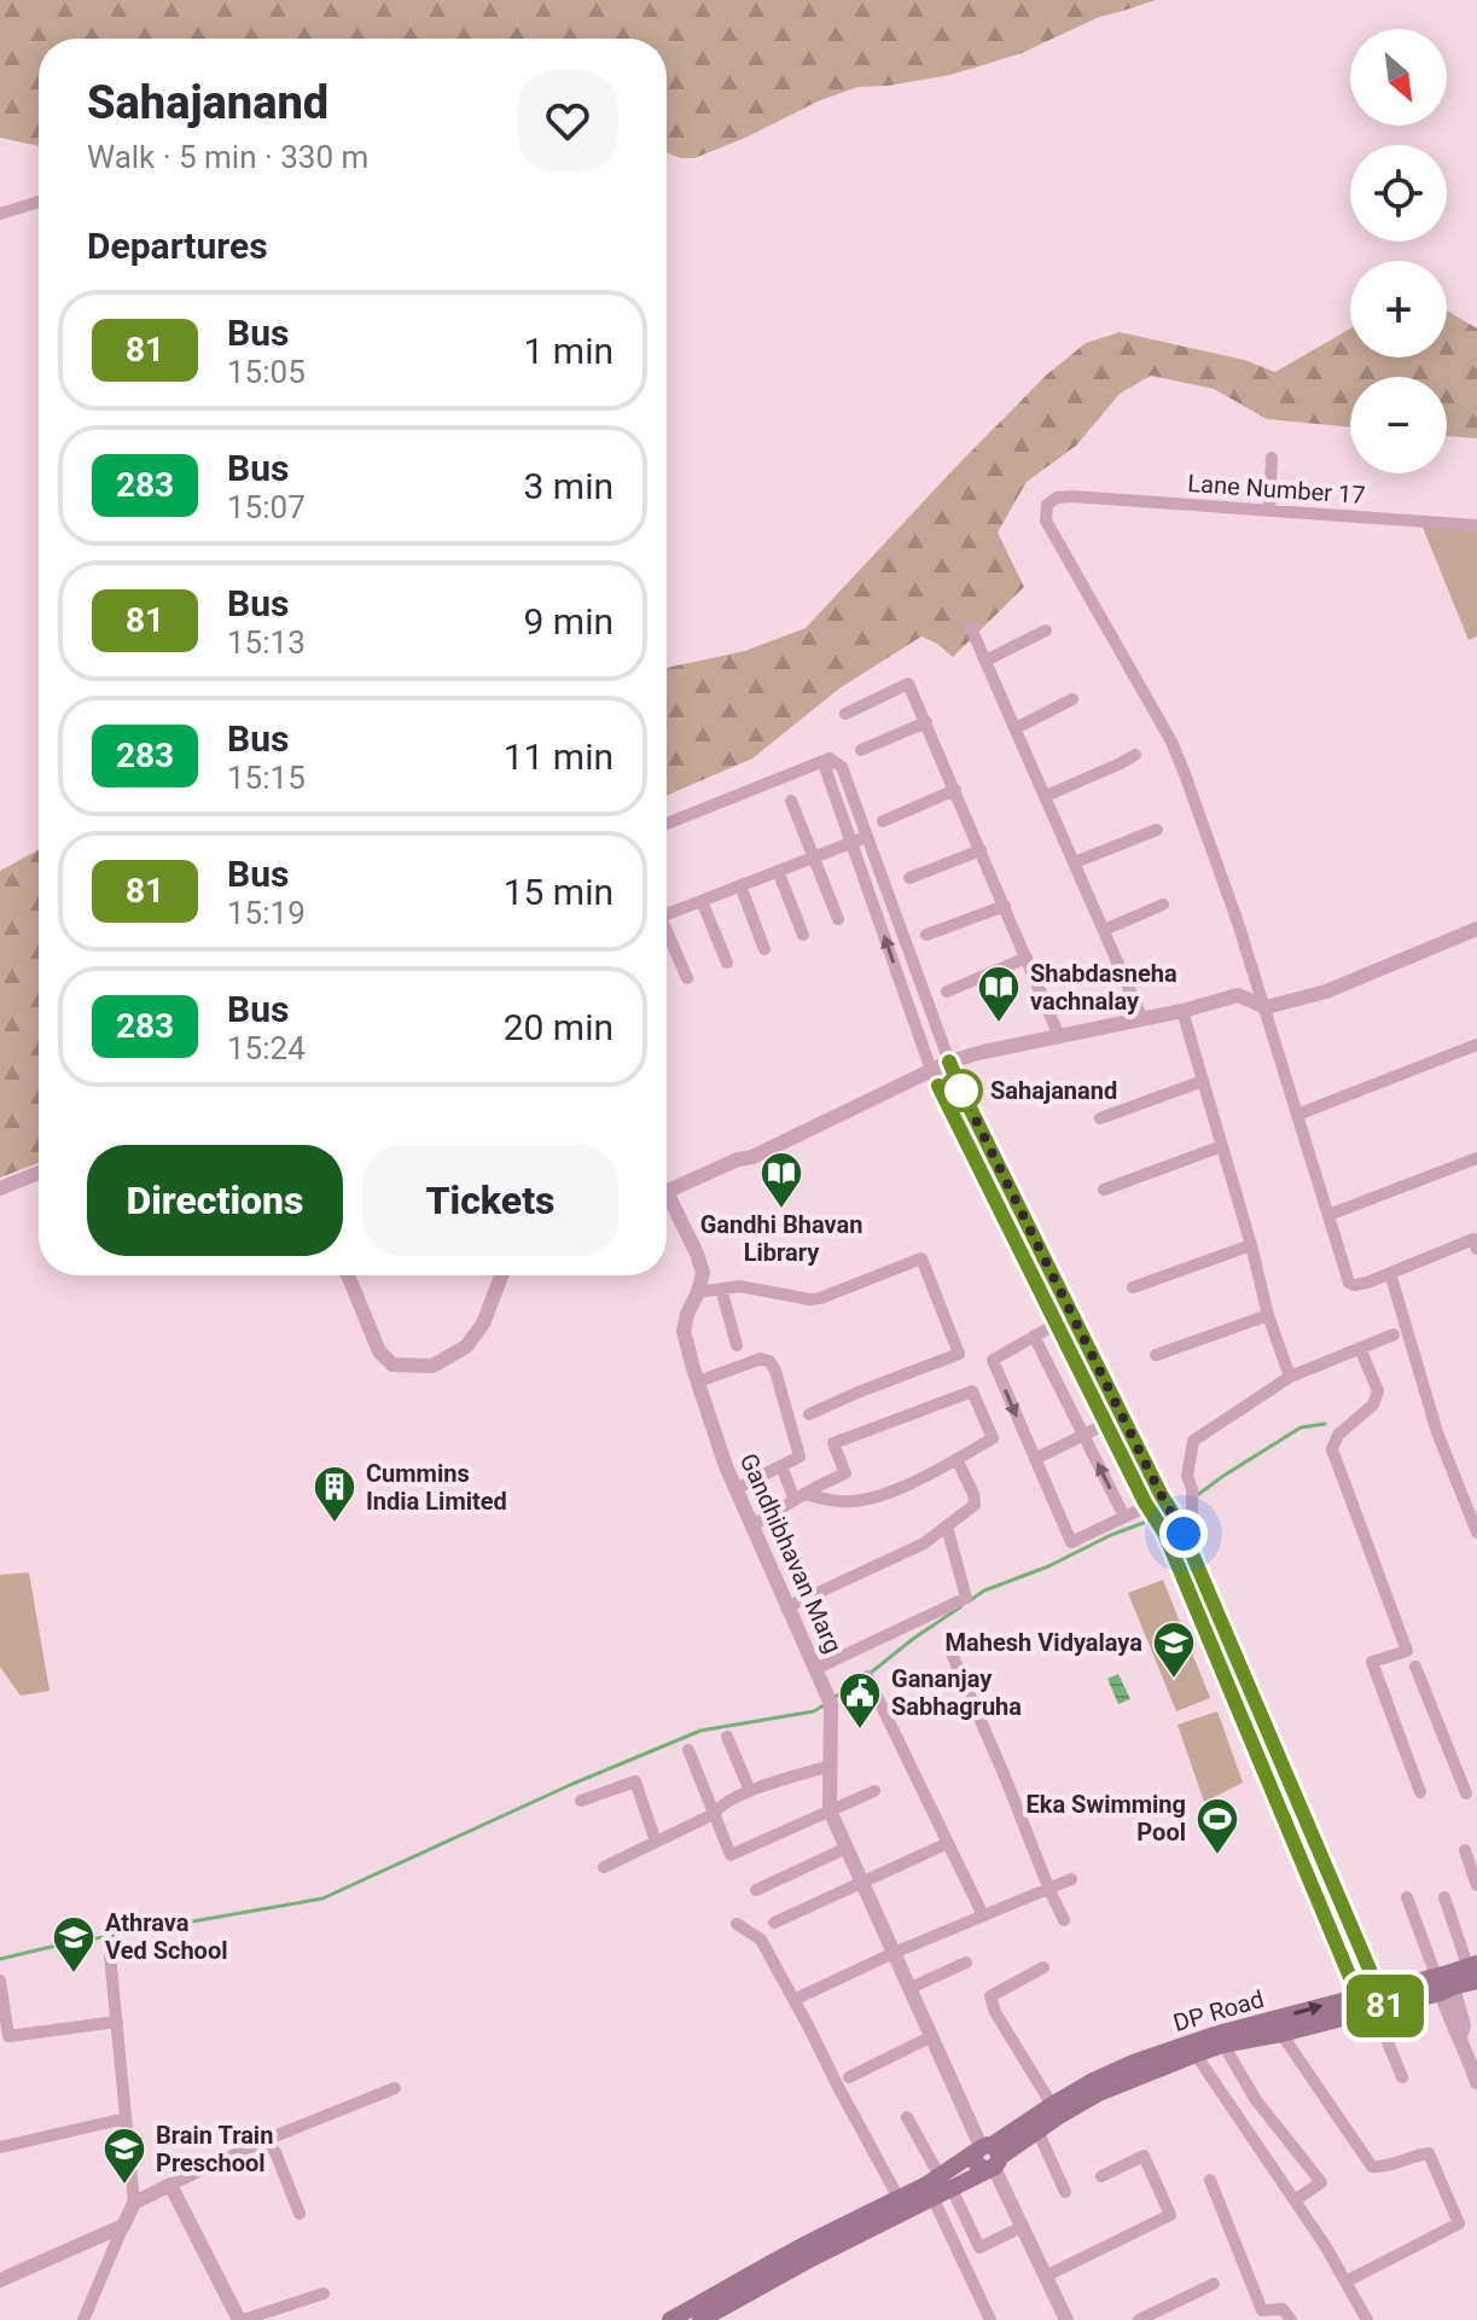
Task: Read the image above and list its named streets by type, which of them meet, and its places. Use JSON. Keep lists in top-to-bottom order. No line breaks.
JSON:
{"streets":{"main road":["DP Road"],"street":["Lane Number 17","Gandhibhavan Marg"]},"crossings":[["Gandhibhavan Marg","DP Road"]],"places":{"library":["Shabdasneha vachnalay","Gandhi Bhavan Library"],"other":["Sahajanand"],"building":["Cummins India Limited"],"school or university":["Mahesh Vidyalaya","Athrava Ved School","Brain Train Preschool"],"public building":["Gananjay Sabhagruha"],"sports":["Eka Swimming Pool"]},"lines":["bus line 81"],"north":"bottom right","page":{"on_map":"81","map_buttons":["+","−"],"heading":[["Sahajanand","Walk · 5 min · 330 m"],"Departures"],"list":[{"mark":"81","name":"Bus","note":"15:05","value":"1 min"},{"mark":"283","name":"Bus","note":"15:07","value":"3 min"},{"mark":"81","name":"Bus","note":"15:13","value":"9 min"},{"mark":"283","name":"Bus","note":"15:15","value":"11 min"},{"mark":"81","name":"Bus","note":"15:19","value":"15 min"},{"mark":"283","name":"Bus","note":"15:24","value":"20 min"}],"buttons":["Directions","Tickets"]}}
